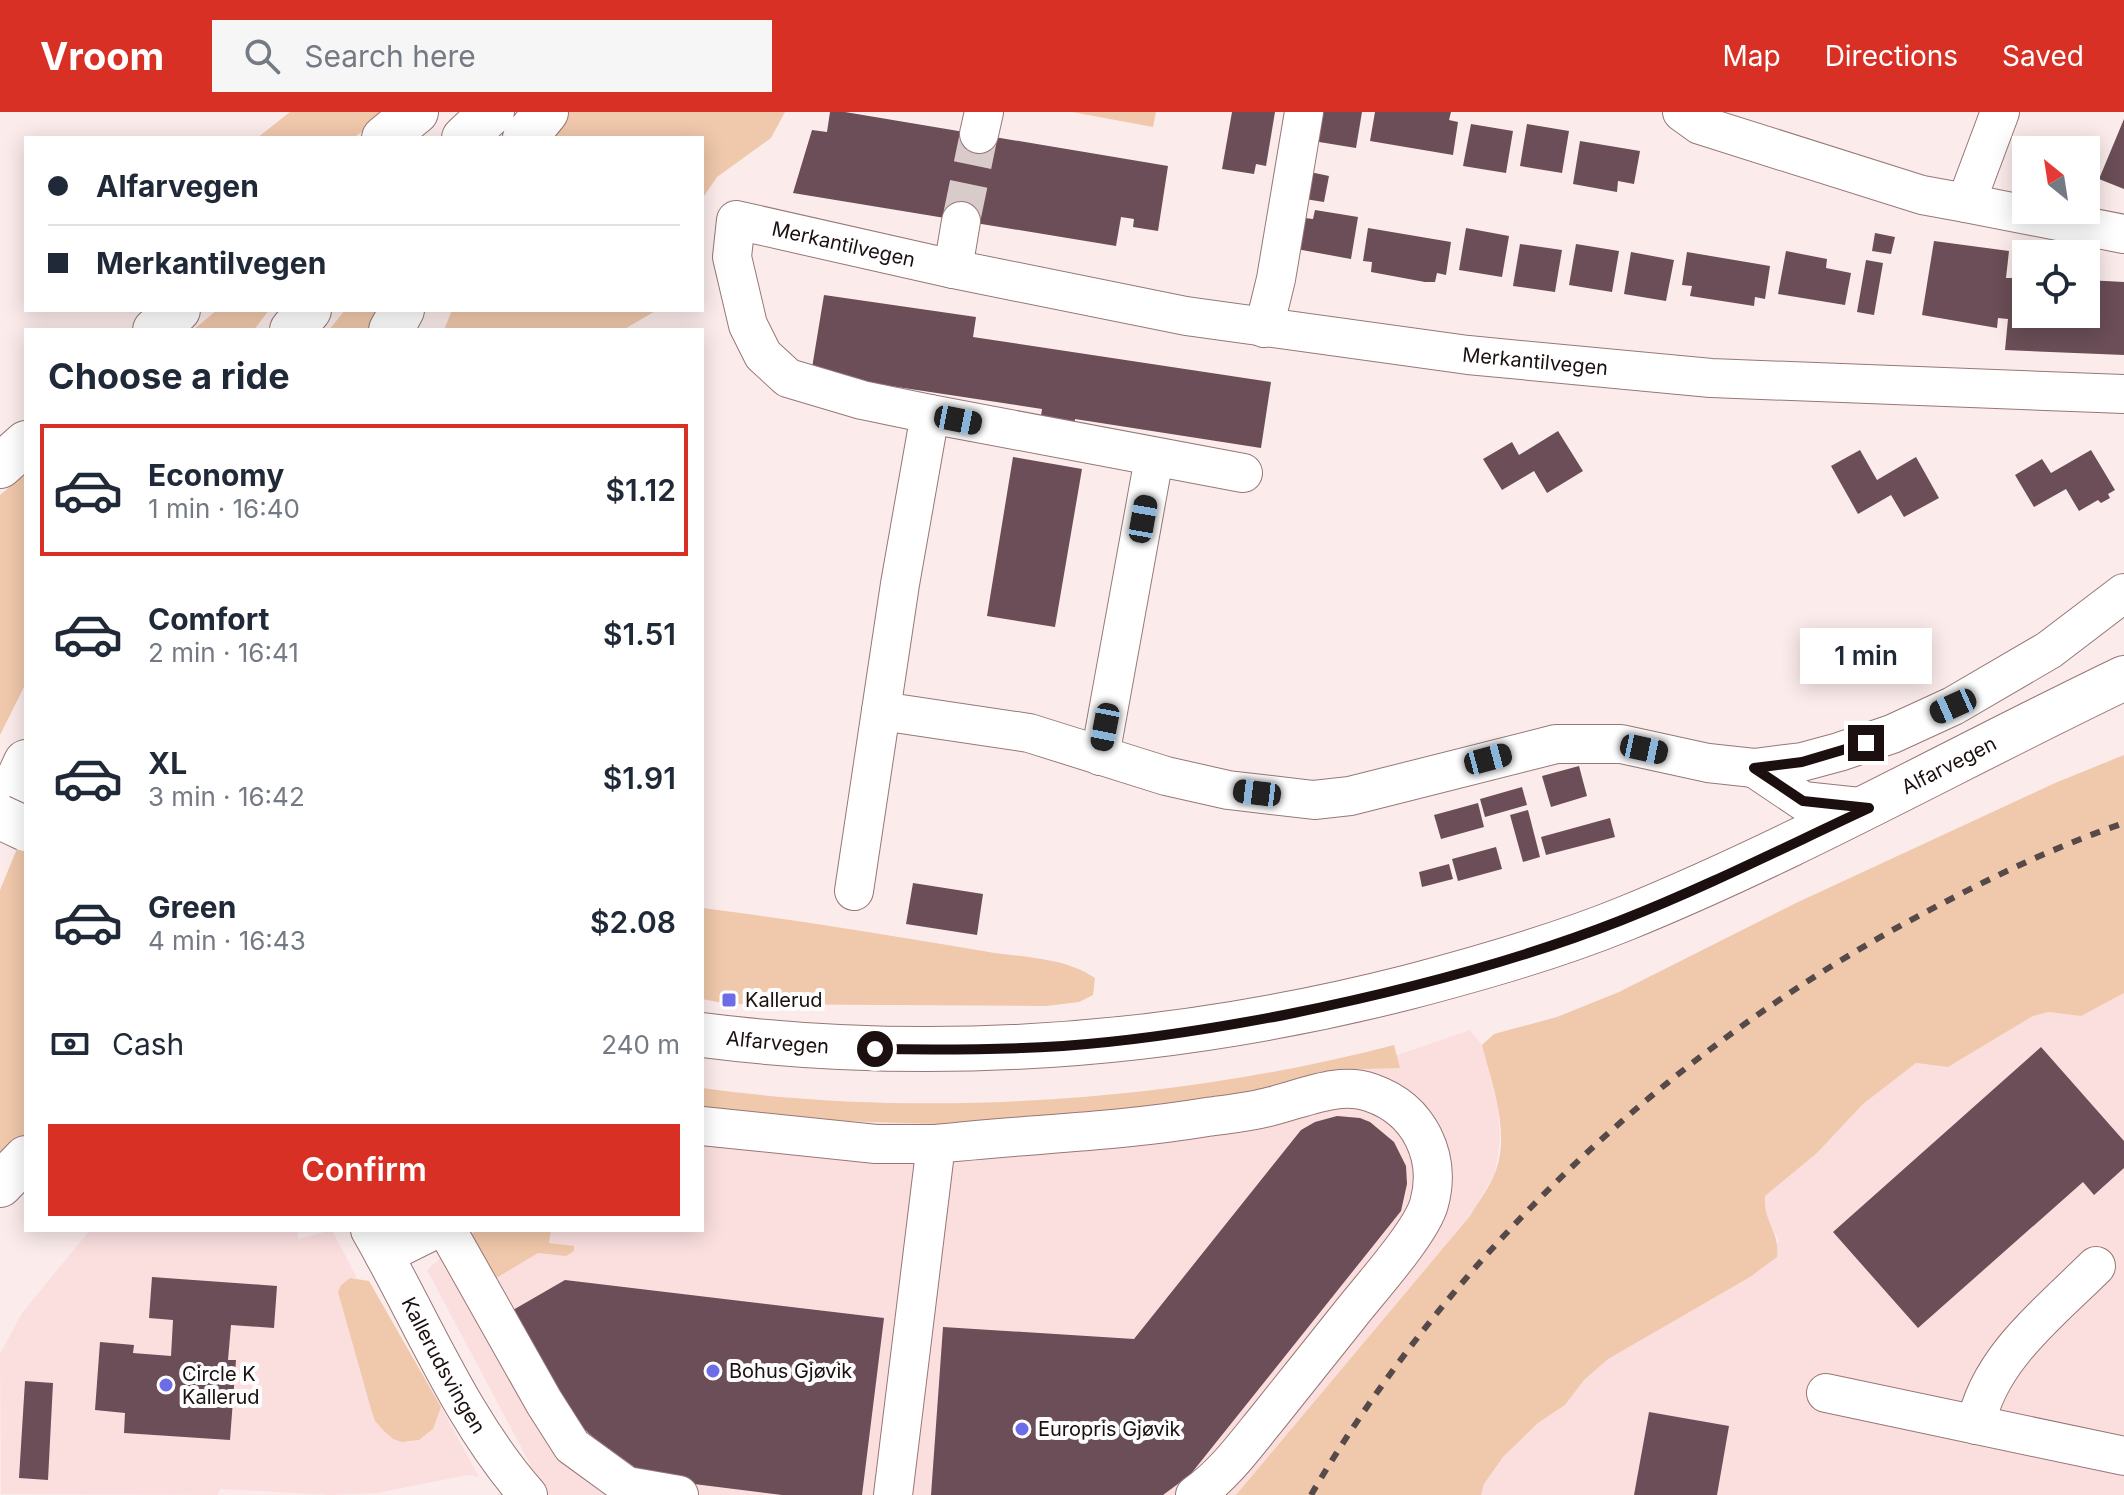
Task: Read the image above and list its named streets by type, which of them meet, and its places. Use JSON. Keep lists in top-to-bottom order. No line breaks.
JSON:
{"streets":{"main road":["Alfarvegen"],"street":["Merkantilvegen","Kallerudsvingen"]},"places":{"transit":["Kallerud"],"other":["Bohus Gjøvik","Circle K Kallerud","Europris Gjøvik"]},"north":"top left","page":{"header":"Vroom","search":"Search here","nav":["Map","Directions","Saved"],"banner":["Alfarvegen","Merkantilvegen"],"heading":"Choose a ride","list":[{"name":"Economy","note":"1 min · 16:40","value":"$1.12"},{"name":"Comfort","note":"2 min · 16:41","value":"$1.51"},{"name":"XL","note":"3 min · 16:42","value":"$1.91"},{"name":"Green","note":"4 min · 16:43","value":"$2.08"}],"bubble":"1 min","pay":["Cash","240 m"],"buttons":"Confirm"}}
